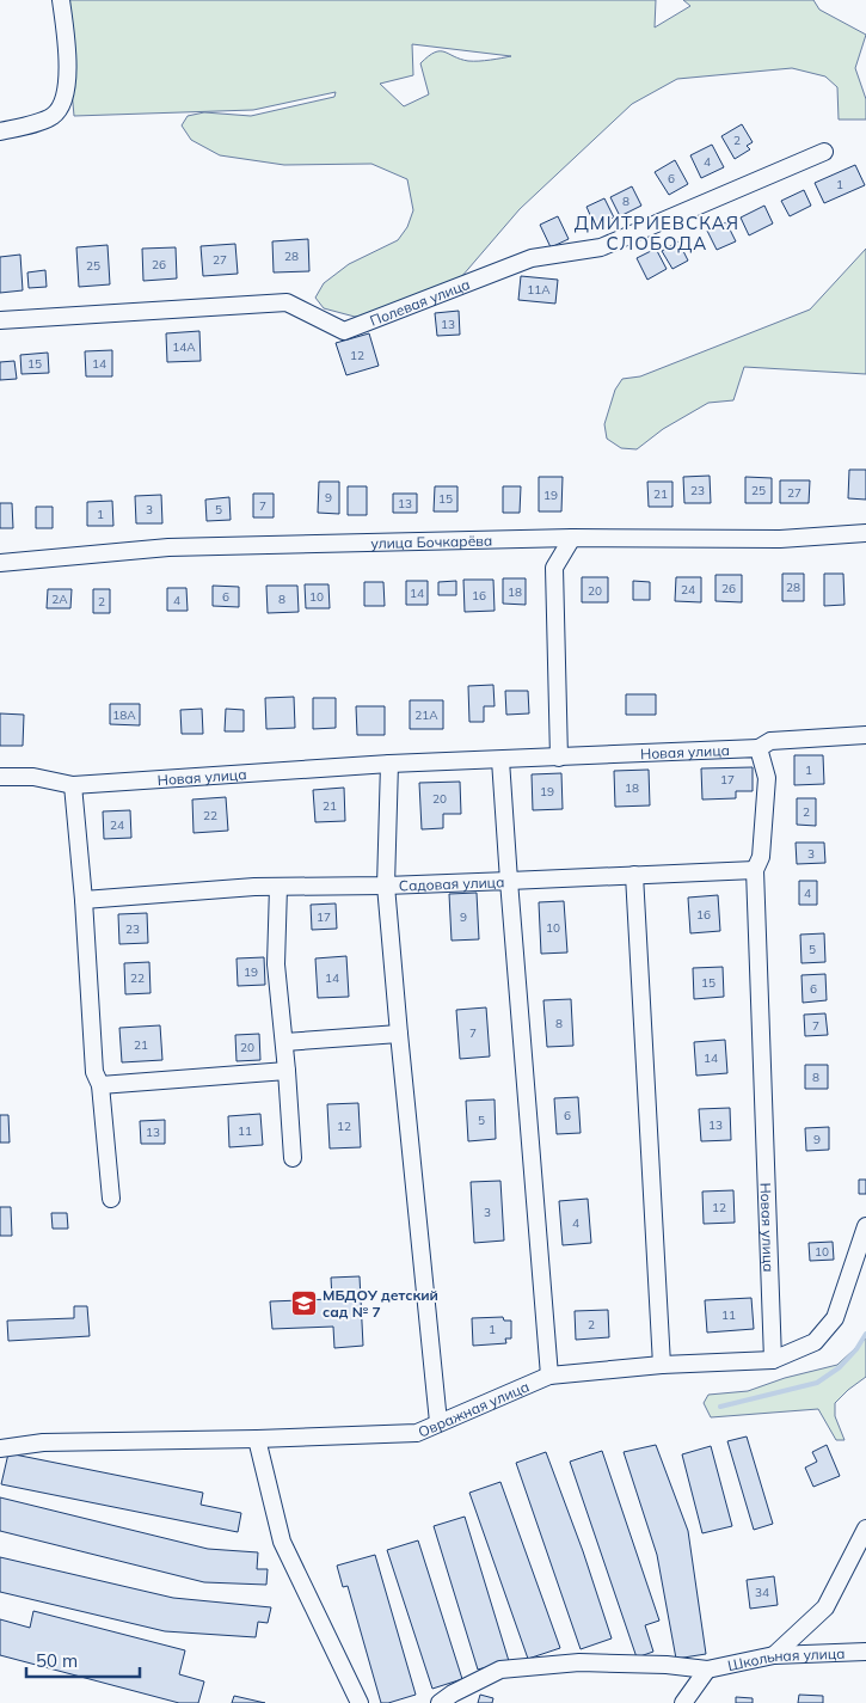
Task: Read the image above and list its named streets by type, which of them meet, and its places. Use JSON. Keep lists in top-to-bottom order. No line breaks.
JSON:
{"streets":{"street":["Полевая улица","улица Бочкарёва","Новая улица","Садовая улица","Овражная улица","Школьная улица"]},"crossings":[["Новая улица","Овражная улица"],["Садовая улица","Овражная улица"]],"districts":["ДМИТРИЕВСКАЯ СЛОБОДА"],"places":{"school or university":["МБДОУ детский сад № 7"]},"house_numbers":["2","4","6","1","8","28","27","26","25","11А","13","14А","12","15","14","23","25","27","21","19","9","15","13","7","3","5","1","28","26","24","20","18","14","16","6","10","2А","8","4","2","18А","21А","1","17","18","19","20","21","2","22","24","3","4","16","17","9","10","23","5","19","22","14","15","6","8","7","7","21","20","14","8","6","5","13","12","11","13","9","12","3","4","10","11","2","1","34"],"scale_bar":"50 m"}
